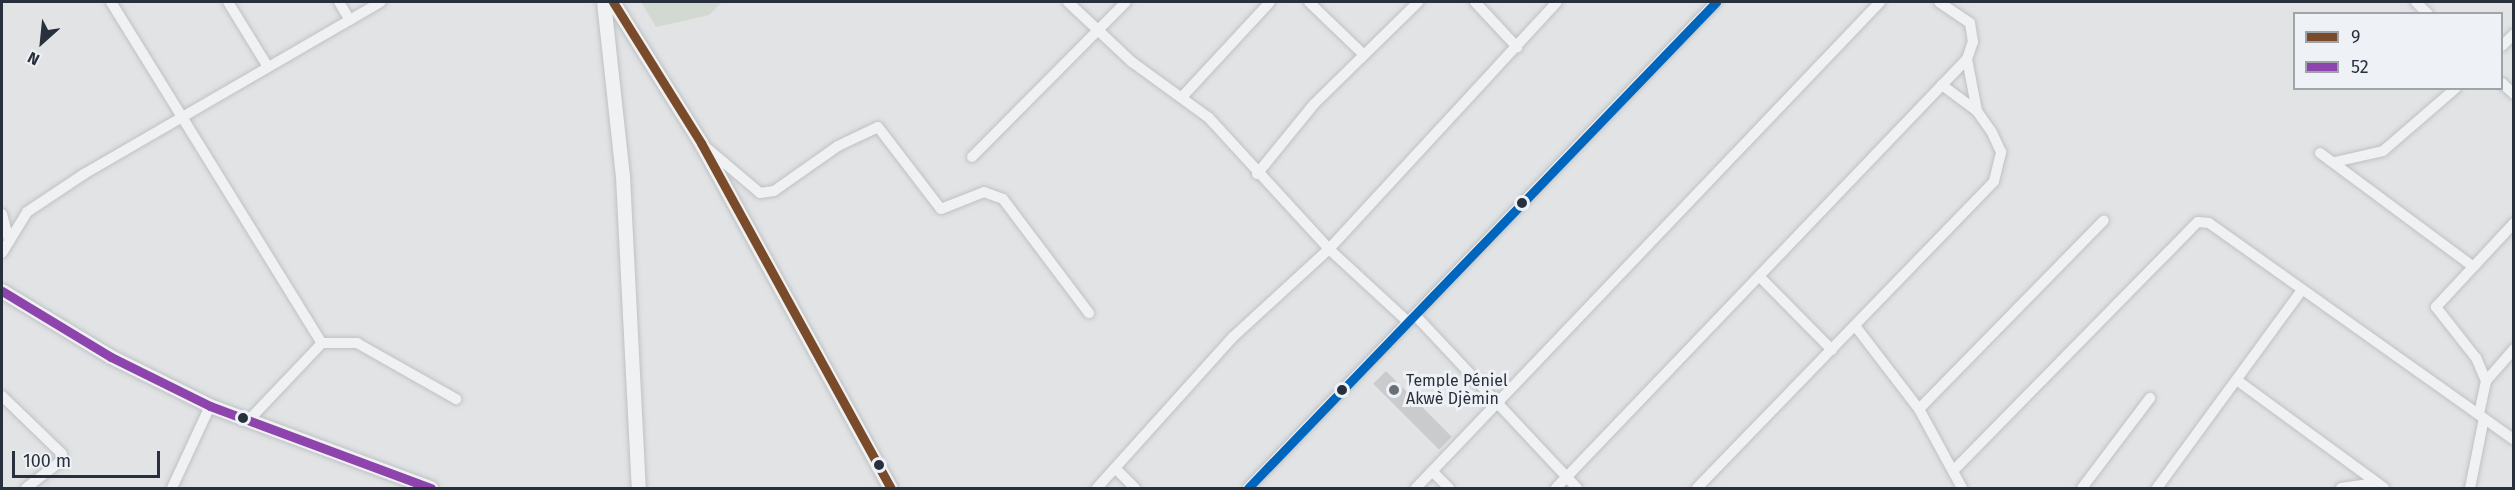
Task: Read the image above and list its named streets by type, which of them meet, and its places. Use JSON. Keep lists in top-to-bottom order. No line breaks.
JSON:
{"places":["Temple Péniel Akwè Djèmin"],"lines":["transit line 9","transit line 52"],"legend":["9","52"],"scale_bar":"100 m","north":"bottom left"}
